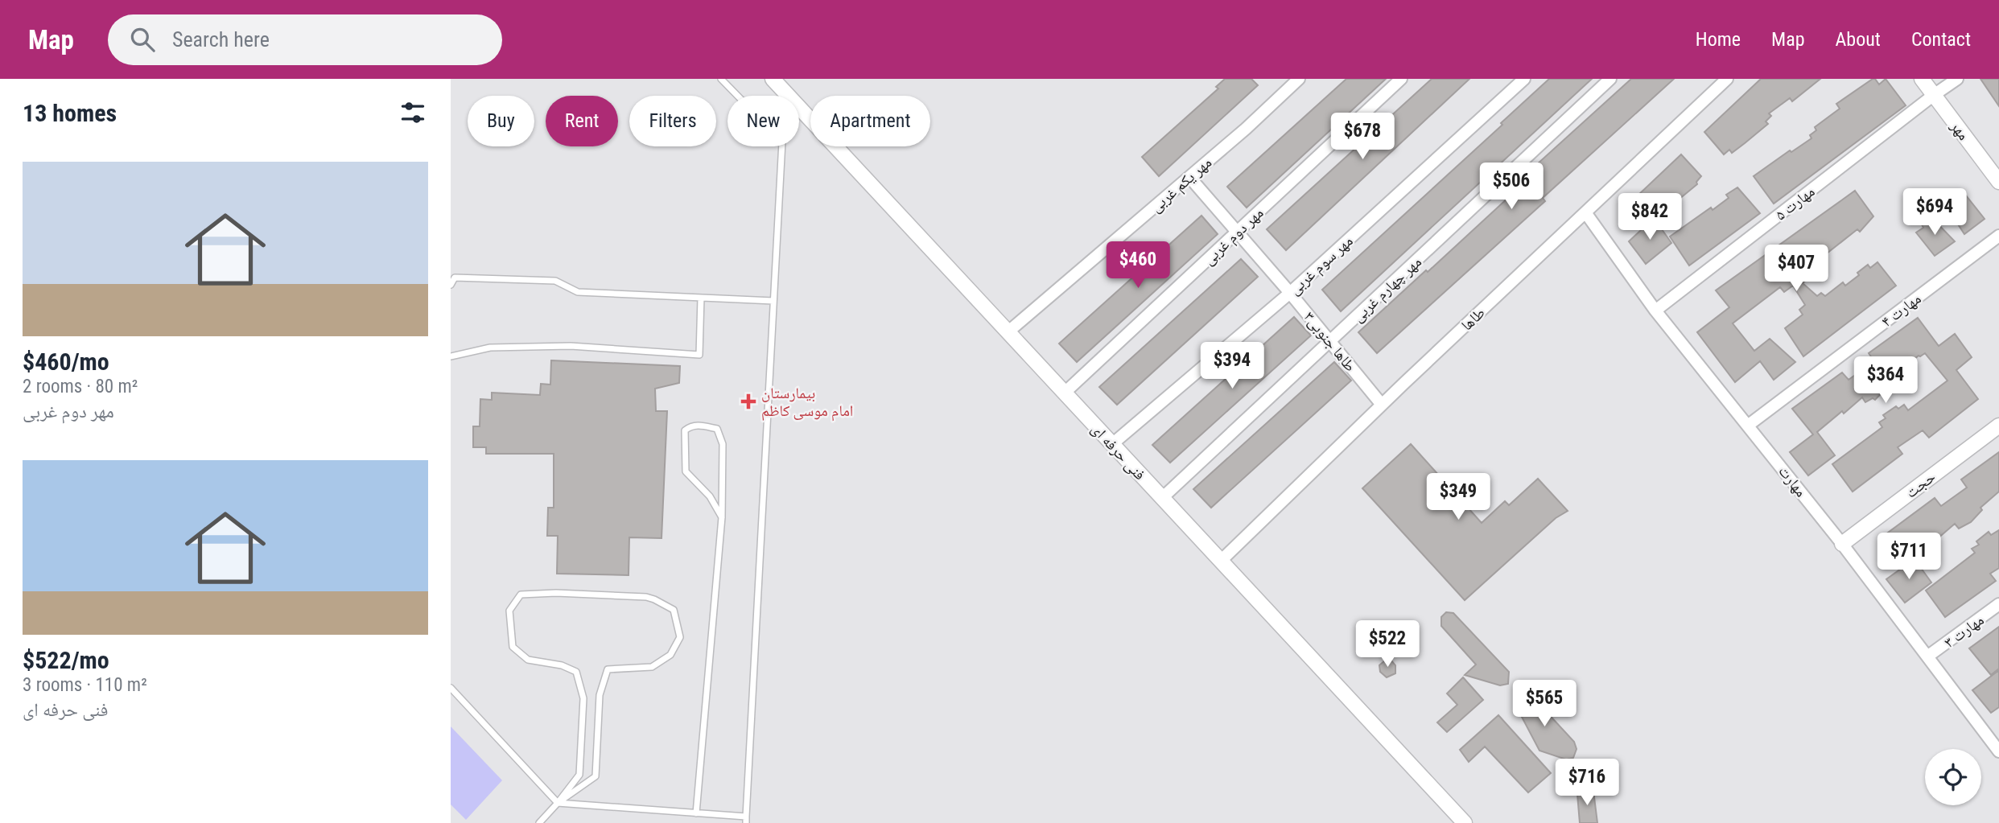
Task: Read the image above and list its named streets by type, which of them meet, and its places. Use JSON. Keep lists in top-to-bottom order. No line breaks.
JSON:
{"streets":{"street":["مهر","مهر یکم غربی","مهارت ۵","مهر دوم غربی","مهر سوم غربی","مهر چهارم غربی","مهارت ۴","طاها","طاها جنوبی۳","فنی حرفه ای","مهارت","حجت","مهارت ۳"]},"crossings":[["مهر","مهارت ۵"],["مهر یکم غربی","طاها جنوبی۳"],["مهر یکم غربی","فنی حرفه ای"],["مهارت ۵","مهارت"],["مهر دوم غربی","طاها جنوبی۳"],["مهر دوم غربی","فنی حرفه ای"],["مهر سوم غربی","طاها جنوبی۳"],["مهر سوم غربی","فنی حرفه ای"],["مهر چهارم غربی","طاها جنوبی۳"],["مهر چهارم غربی","فنی حرفه ای"],["مهارت ۴","مهارت"],["طاها","طاها جنوبی۳"],["طاها","فنی حرفه ای"],["طاها","مهارت"],["مهارت","حجت"],["مهارت","مهارت ۳"]],"places":{"health":["بیمارستان امام موسی کاظم"]},"page":{"header":"Map","search":"Search here","nav":["Home","Map","About","Contact"],"heading":"13 homes","chip":["Buy","Rent","Filters","New","Apartment"],"price":["$678","$506","$694","$842","$460","$407","$394","$364","$349","$711","$522","$565","$716"],"list":[{"name":"$460/mo","note":"2 rooms · 80 m² · مهر دوم غربی"},{"name":"$522/mo","note":"3 rooms · 110 m² · فنی حرفه ای"}]}}
